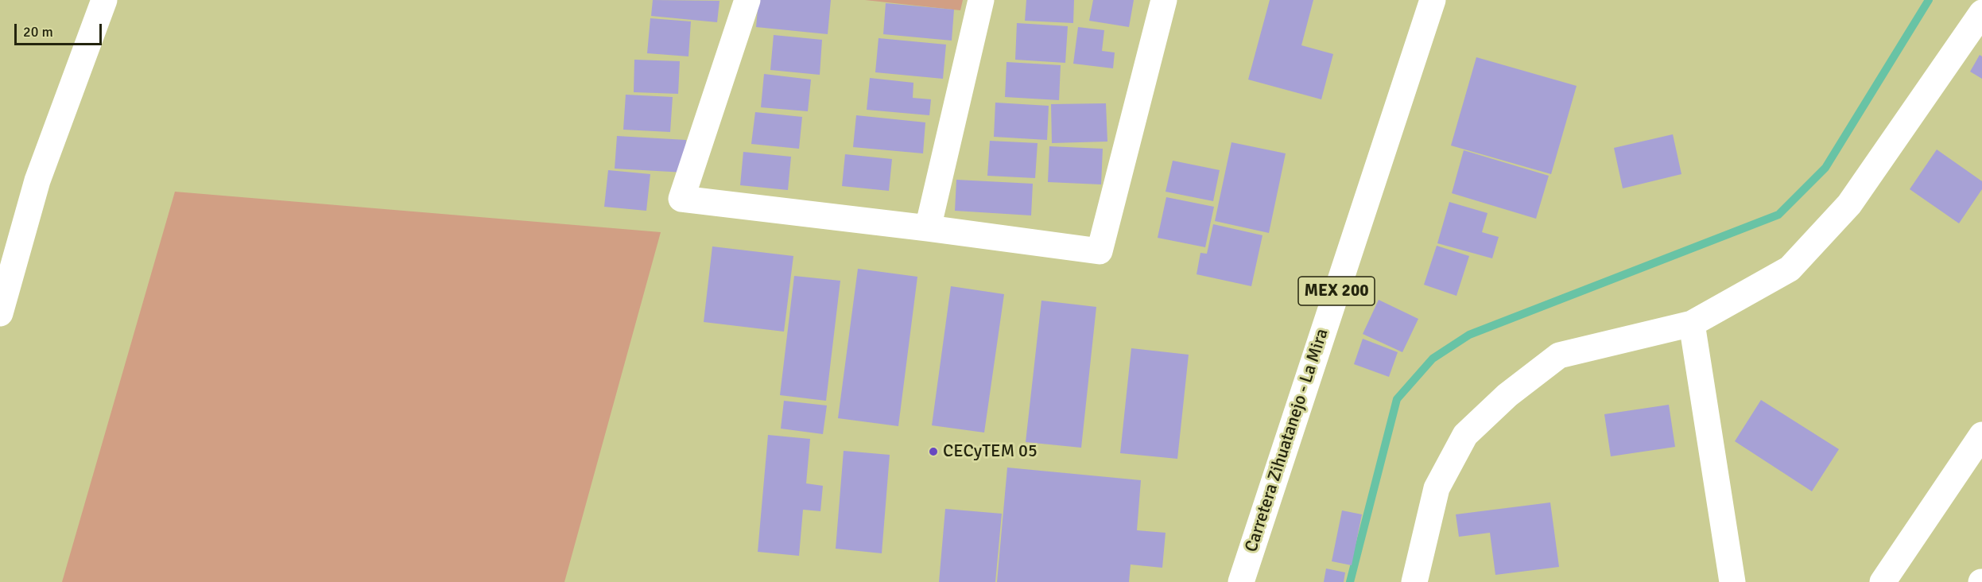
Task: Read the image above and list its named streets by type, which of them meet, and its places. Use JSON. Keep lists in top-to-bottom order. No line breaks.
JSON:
{"streets":{"main road":["MEX 200","Carretera Zihuatanejo - La Mira"]},"places":["CECyTEM 05"],"scale_bar":"20 m"}
